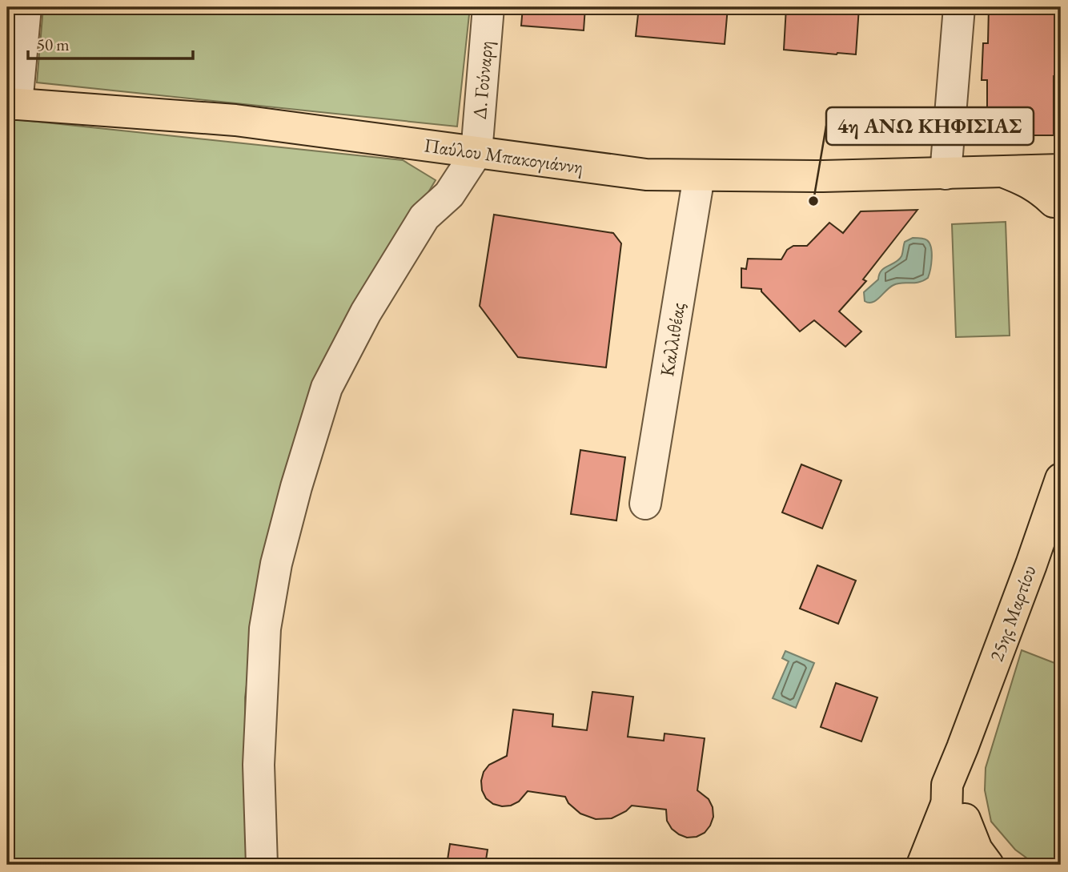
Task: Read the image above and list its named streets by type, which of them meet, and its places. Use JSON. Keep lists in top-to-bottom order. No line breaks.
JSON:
{"streets":{"main road":["Παύλου Μπακογιάννη","25ης Μαρτίου"],"street":["Δ. Γούναρη","Καλλιθέας"]},"crossings":[["Δ. Γούναρη","Παύλου Μπακογιάννη"],["Παύλου Μπακογιάννη","Καλλιθέας"]],"places":["4η ΑΝΩ ΚΗΦΙΣΙΑΣ"],"scale_bar":"50 m"}
